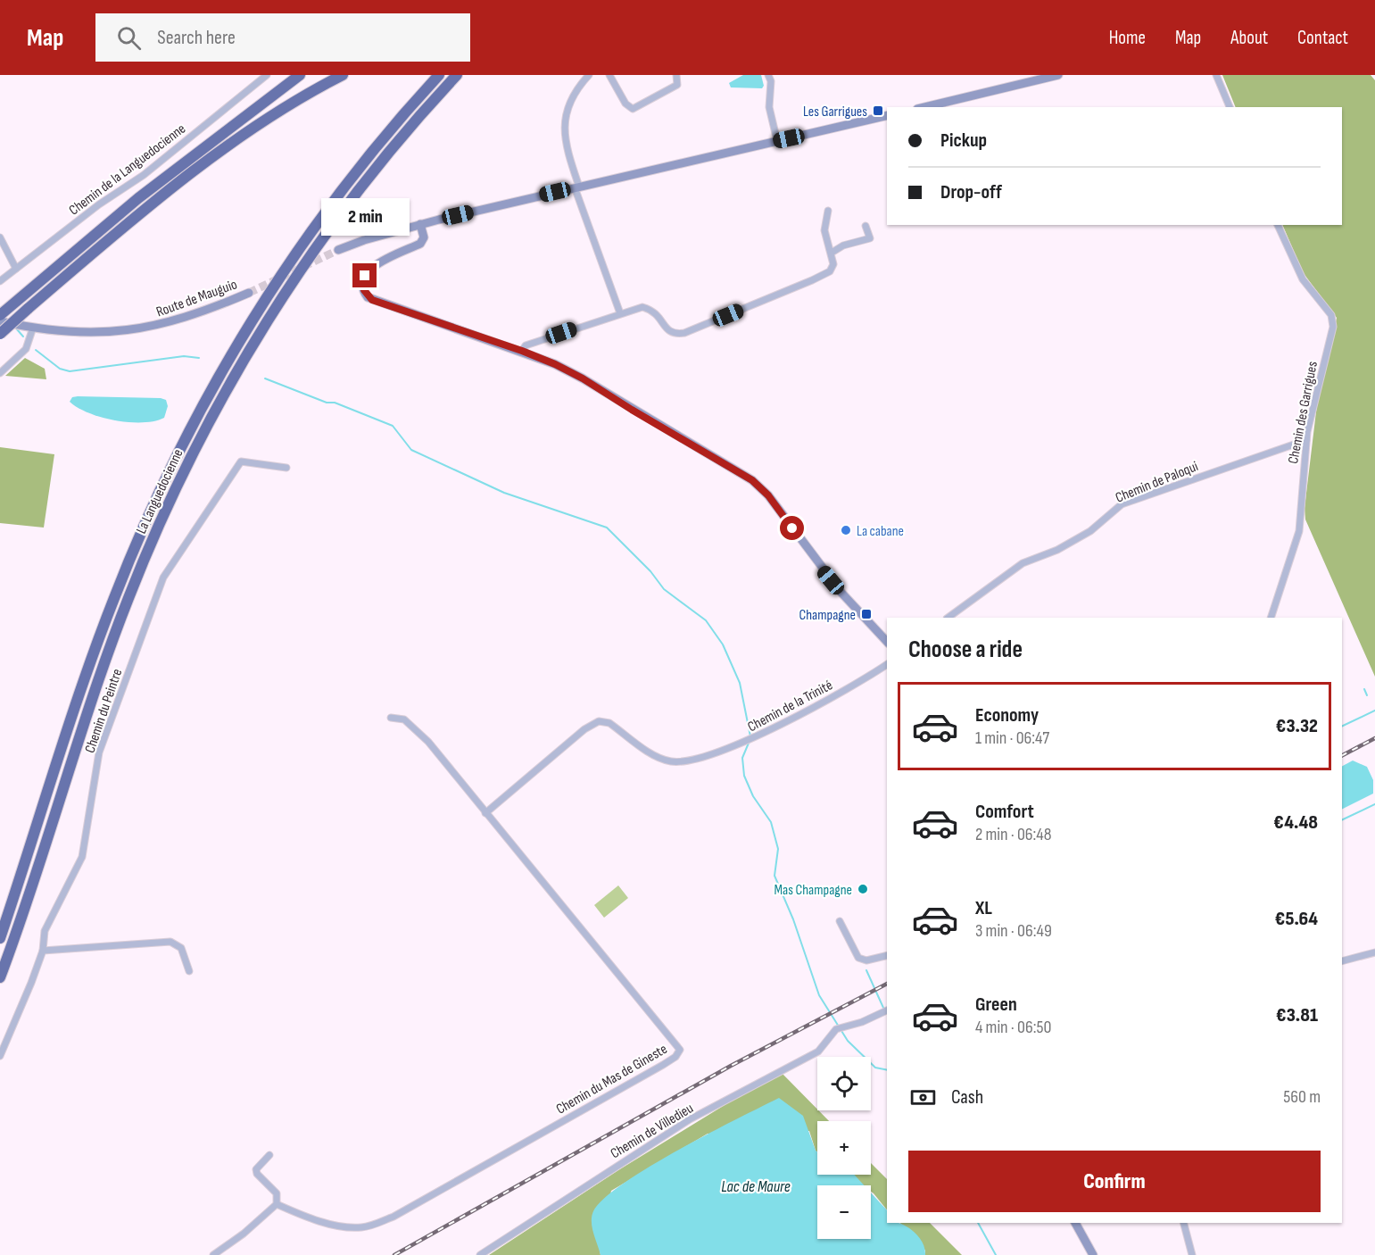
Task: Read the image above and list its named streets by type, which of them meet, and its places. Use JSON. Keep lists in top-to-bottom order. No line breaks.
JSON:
{"streets":{"highway":["La Languedocienne"],"street":["Chemin de la Languedocienne","Route de Mauguio","Chemin des Garrigues","Chemin de Paloqui","Chemin de la Trinité","Chemin du Peintre","Chemin du Mas de Gineste","Chemin de Villedieu"]},"crossings":[["Chemin des Garrigues","Chemin de Paloqui"],["Chemin de la Trinité","Chemin du Mas de Gineste"]],"water":["Lac de Maure"],"places":{"transit":["Les Garrigues","Champagne"],"other":["La cabane","Mas Champagne"]},"page":{"header":"Map","search":"Search here","nav":["Home","Map","About","Contact"],"banner":["Pickup","Drop-off"],"bubble":"2 min","heading":"Choose a ride","list":[{"name":"Economy","note":"1 min · 06:47","value":"€3.32"},{"name":"Comfort","note":"2 min · 06:48","value":"€4.48"},{"name":"XL","note":"3 min · 06:49","value":"€5.64"},{"name":"Green","note":"4 min · 06:50","value":"€3.81"}],"map_buttons":["+","−"],"pay":["Cash","560 m"],"buttons":"Confirm"}}
